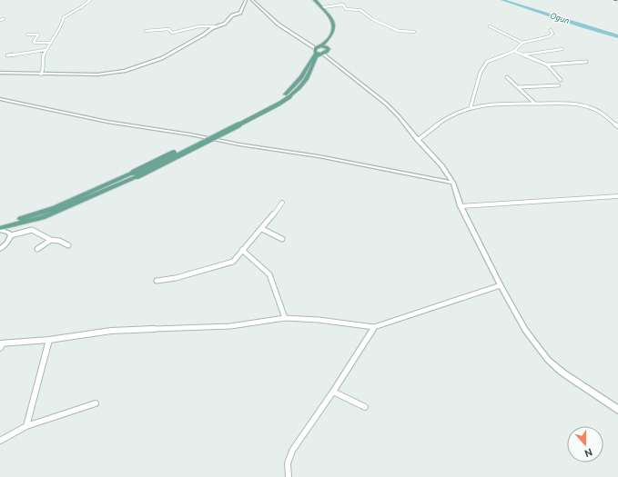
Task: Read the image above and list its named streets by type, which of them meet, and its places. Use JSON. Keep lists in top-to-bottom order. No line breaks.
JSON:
{"water":["Ogun"],"north":"bottom"}
